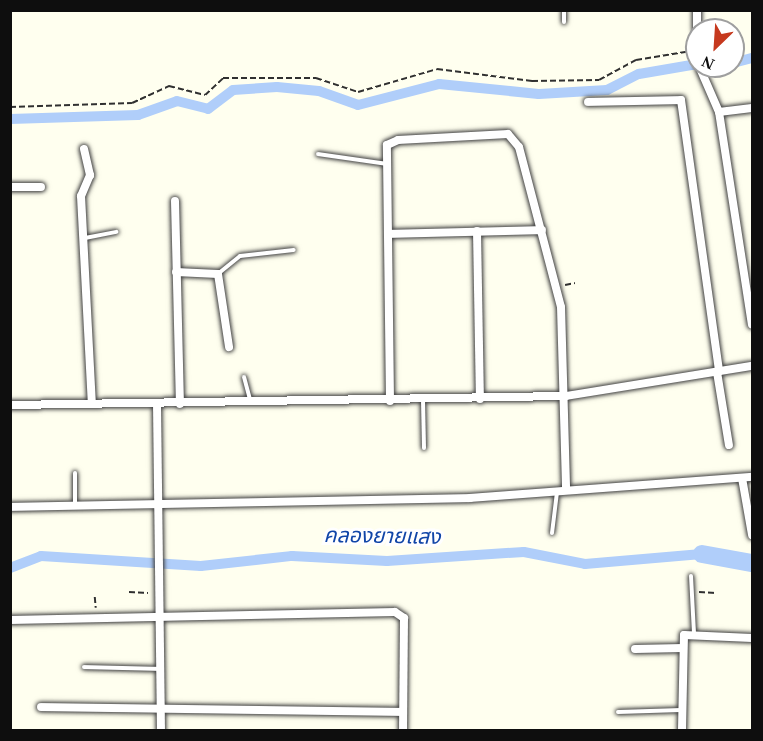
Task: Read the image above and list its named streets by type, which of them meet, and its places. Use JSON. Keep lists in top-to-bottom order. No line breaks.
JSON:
{"water":["คลองยายแสง"],"north":"bottom left"}
